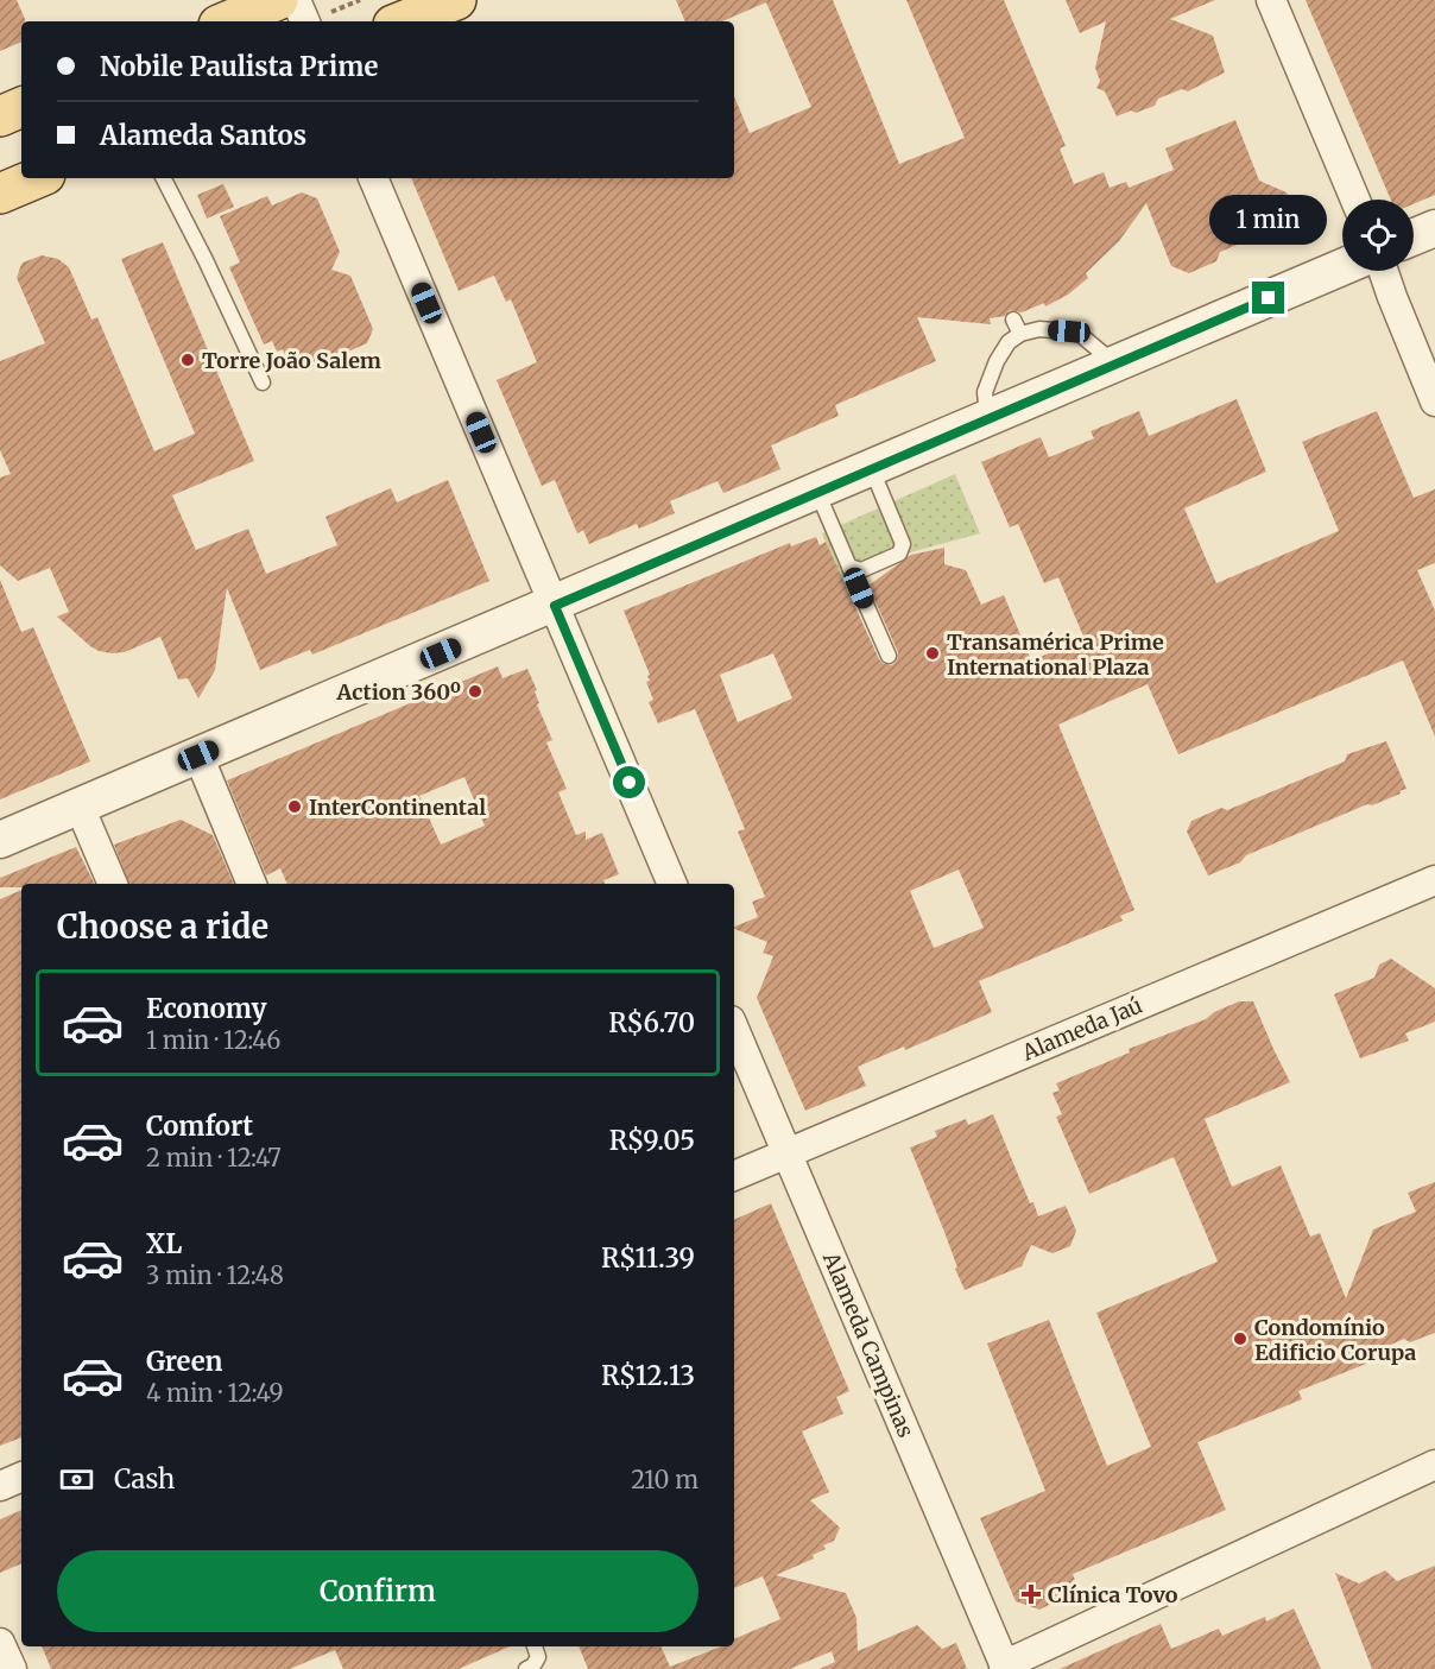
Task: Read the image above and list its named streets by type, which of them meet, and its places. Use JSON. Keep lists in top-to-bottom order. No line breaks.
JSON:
{"streets":{"street":["Alameda Jaú","Alameda Campinas"]},"crossings":[["Alameda Jaú","Alameda Campinas"]],"places":{"other":["Torre João Salem","Transamérica Prime International Plaza","Action 360º","InterContinental","Condomínio Edificio Corupa"],"health":["Clínica Tovo"]},"page":{"banner":["Nobile Paulista Prime","Alameda Santos"],"bubble":"1 min","heading":"Choose a ride","list":[{"name":"Economy","note":"1 min · 12:46","value":"R$6.70"},{"name":"Comfort","note":"2 min · 12:47","value":"R$9.05"},{"name":"XL","note":"3 min · 12:48","value":"R$11.39"},{"name":"Green","note":"4 min · 12:49","value":"R$12.13"}],"pay":["Cash","210 m"],"buttons":"Confirm"}}
